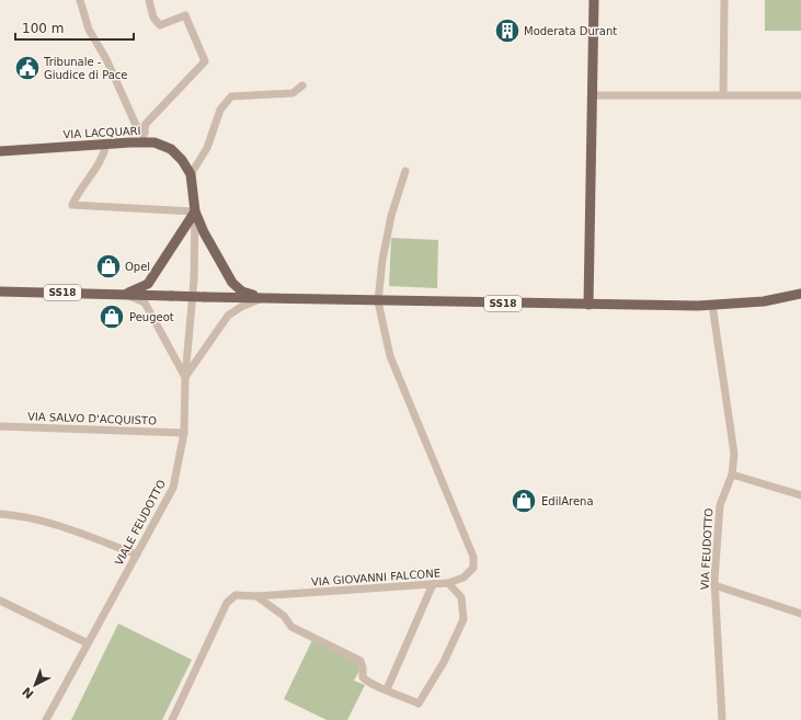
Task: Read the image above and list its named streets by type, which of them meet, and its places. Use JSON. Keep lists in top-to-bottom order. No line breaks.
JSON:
{"streets":{"main road":["VIA LACQUARI","SS18"],"street":["VIA SALVO D'ACQUISTO","VIALE FEUDOTTO","VIA FEUDOTTO","VIA GIOVANNI FALCONE"]},"crossings":[["VIA LACQUARI","VIALE FEUDOTTO"],["SS18","VIA FEUDOTTO"],["SS18","VIA GIOVANNI FALCONE"],["VIA SALVO D'ACQUISTO","VIALE FEUDOTTO"]],"places":{"building":["Moderata Durant"],"public building":["Tribunale - Giudice di Pace"],"shop":["Opel","Peugeot","EdilArena"]},"scale_bar":"100 m","north":"bottom left"}
